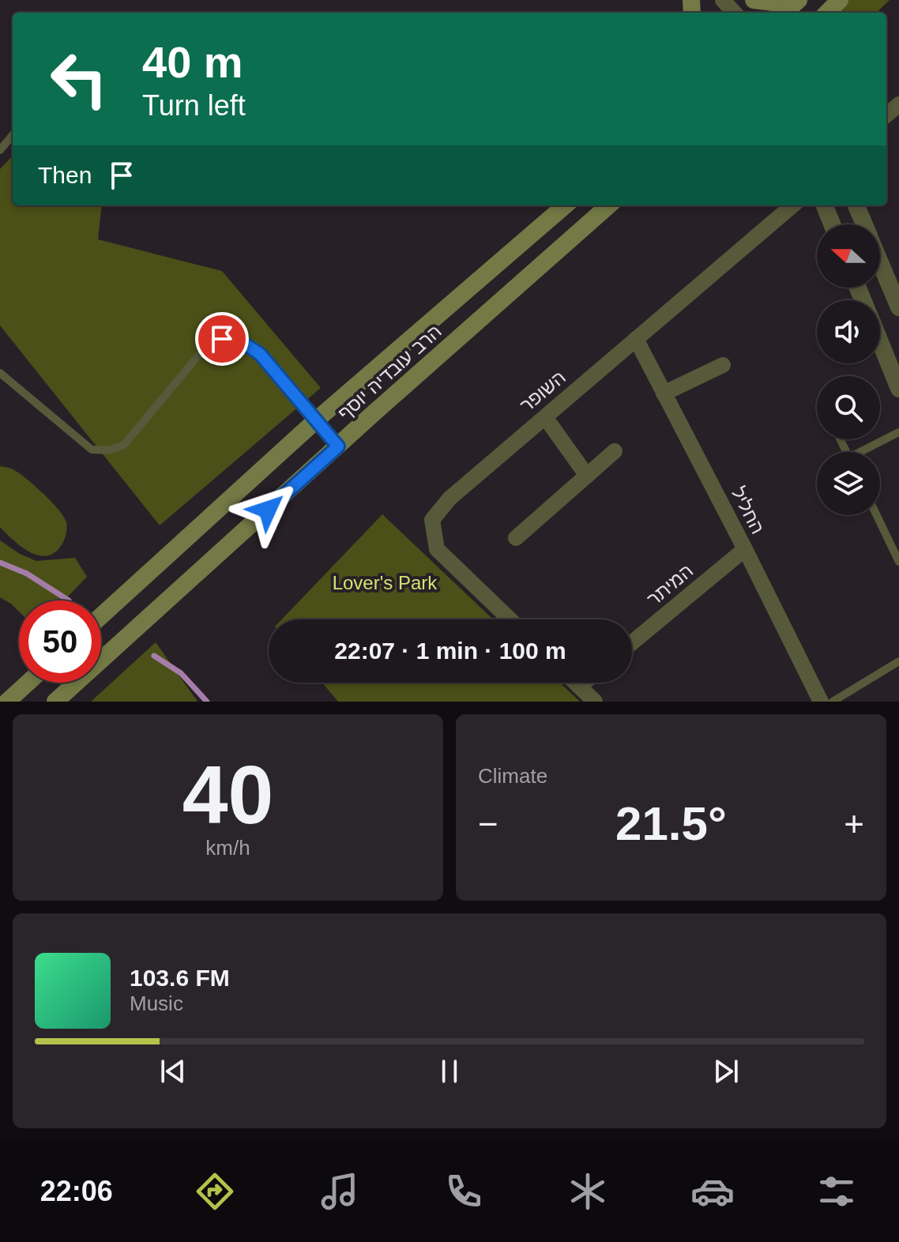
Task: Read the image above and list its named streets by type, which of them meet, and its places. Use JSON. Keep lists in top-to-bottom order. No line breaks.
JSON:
{"streets":{"main road":["הרב עובדיה יוסף"],"street":["השופר","החליל","המיתר"]},"crossings":[["השופר","החליל"],["החליל","המיתר"]],"parks":["Lover's Park"],"north":"left","page":{"turn":["40 m","Turn left"],"then":"Then","limit":"50","trip":"22:07 · 1 min · 100 m","tile":[["40","km/h"],"Climate"],"heat":["−","21.5°","+"],"song":["103.6 FM","Music"],"tabs":"22:06"}}
